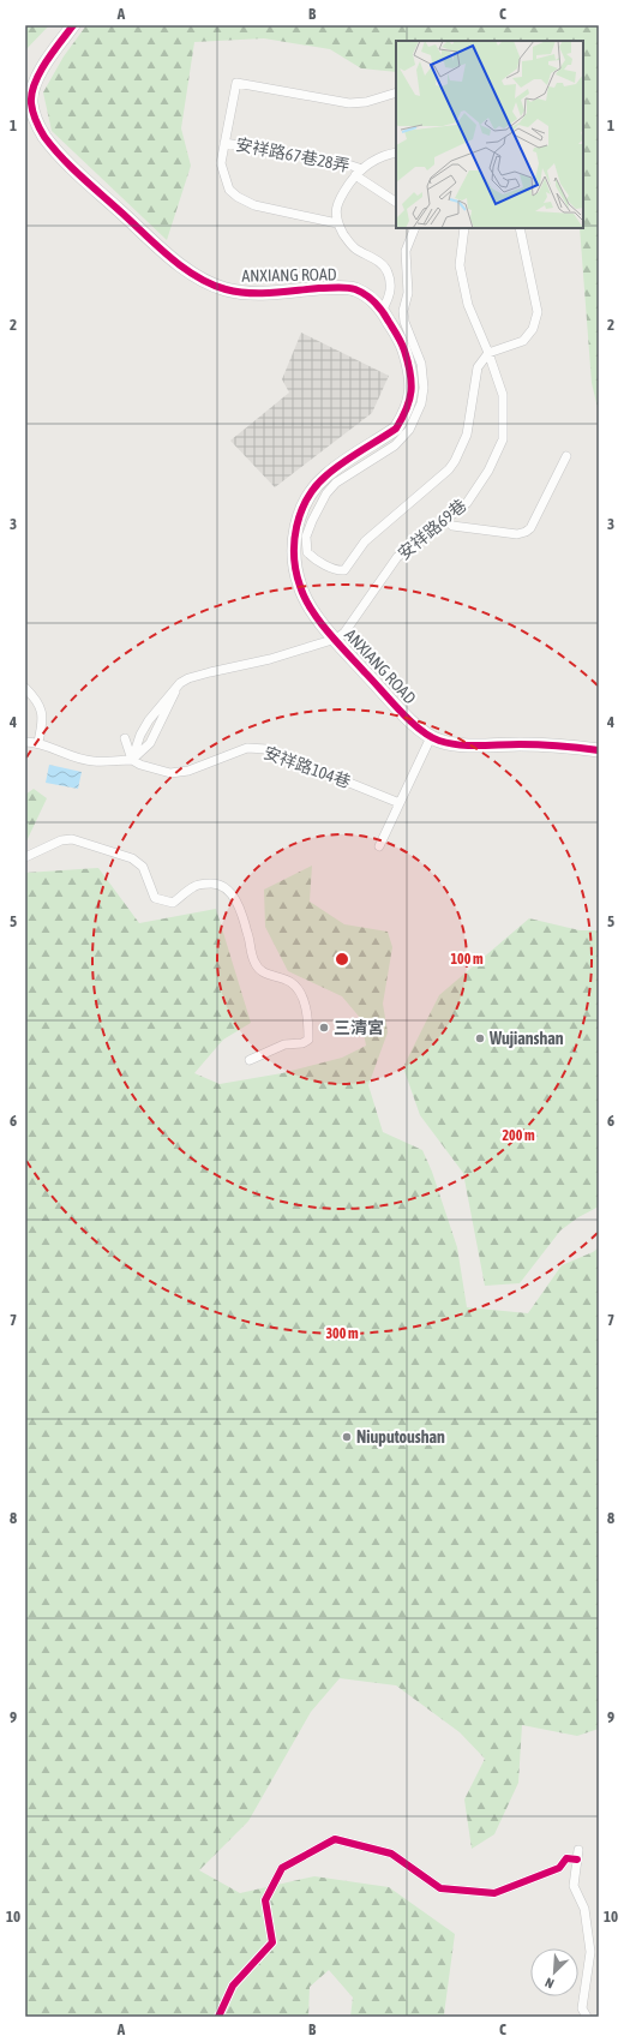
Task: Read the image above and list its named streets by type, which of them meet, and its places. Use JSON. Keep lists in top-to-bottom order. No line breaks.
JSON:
{"streets":{"street":["安祥路67巷28弄","ANXIANG ROAD","安祥路69巷","安祥路104巷"]},"crossings":[["ANXIANG ROAD","安祥路69巷"]],"places":["三清宮","Wujianshan","Niuputoushan"],"north":"bottom left","grid":{"columns":["A","B","C"],"rows":["1","2","3","4","5","6","7","8","9","10"]},"rings":["100 m","200 m","300 m"]}
